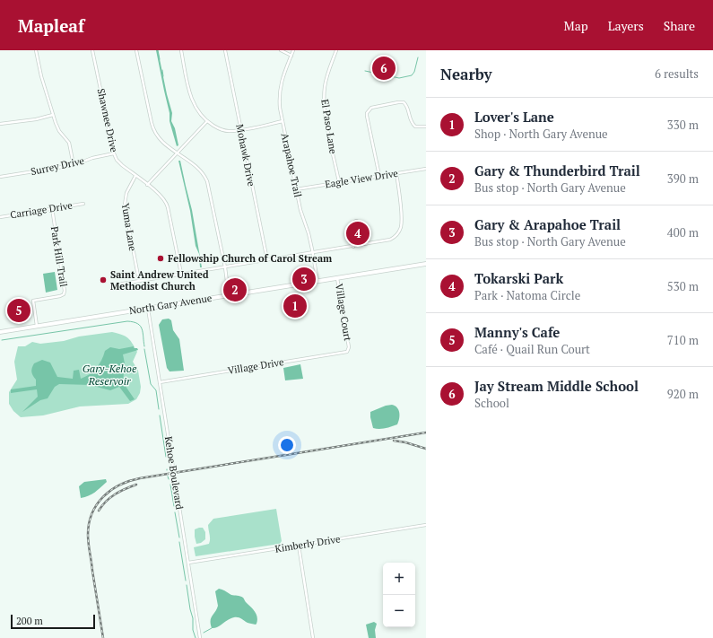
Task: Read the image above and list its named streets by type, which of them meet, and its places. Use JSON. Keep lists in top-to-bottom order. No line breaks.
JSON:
{"streets":{"street":["Shawnee Drive","El Paso Lane","Mohawk Drive","Arapahoe Trail","Surrey Drive","Eagle View Drive","Carriage Drive","Yuma Lane","Park Hill Trail","North Gary Avenue","Village Court","Village Drive","Kehoe Boulevard","Kimberly Drive"]},"crossings":[["Shawnee Drive","Surrey Drive"],["Shawnee Drive","Yuma Lane"],["El Paso Lane","Eagle View Drive"],["Arapahoe Trail","Eagle View Drive"],["Arapahoe Trail","North Gary Avenue"],["Carriage Drive","Park Hill Trail"],["Park Hill Trail","North Gary Avenue"],["North Gary Avenue","Village Court"],["North Gary Avenue","Kehoe Boulevard"],["Village Court","Village Drive"],["Village Drive","Kehoe Boulevard"],["Kehoe Boulevard","Kimberly Drive"]],"water":["Gary-Kehoe Reservoir"],"places":["Fellowship Church of Carol Stream","Saint Andrew United Methodist Church"],"scale_bar":"200 m","page":{"header":"Mapleaf","nav":["Map","Layers","Share"],"heading":["Nearby","6 results"],"pins":["6","4","3","2","1","5"],"list":[{"mark":"1","name":"Lover's Lane","note":"Shop · North Gary Avenue","value":"330 m"},{"mark":"2","name":"Gary & Thunderbird Trail","note":"Bus stop · North Gary Avenue","value":"390 m"},{"mark":"3","name":"Gary & Arapahoe Trail","note":"Bus stop · North Gary Avenue","value":"400 m"},{"mark":"4","name":"Tokarski Park","note":"Park · Natoma Circle","value":"530 m"},{"mark":"5","name":"Manny's Cafe","note":"Café · Quail Run Court","value":"710 m"},{"mark":"6","name":"Jay Stream Middle School","note":"School","value":"920 m"}],"map_buttons":["+","−"],"scale":"200 m"}}
